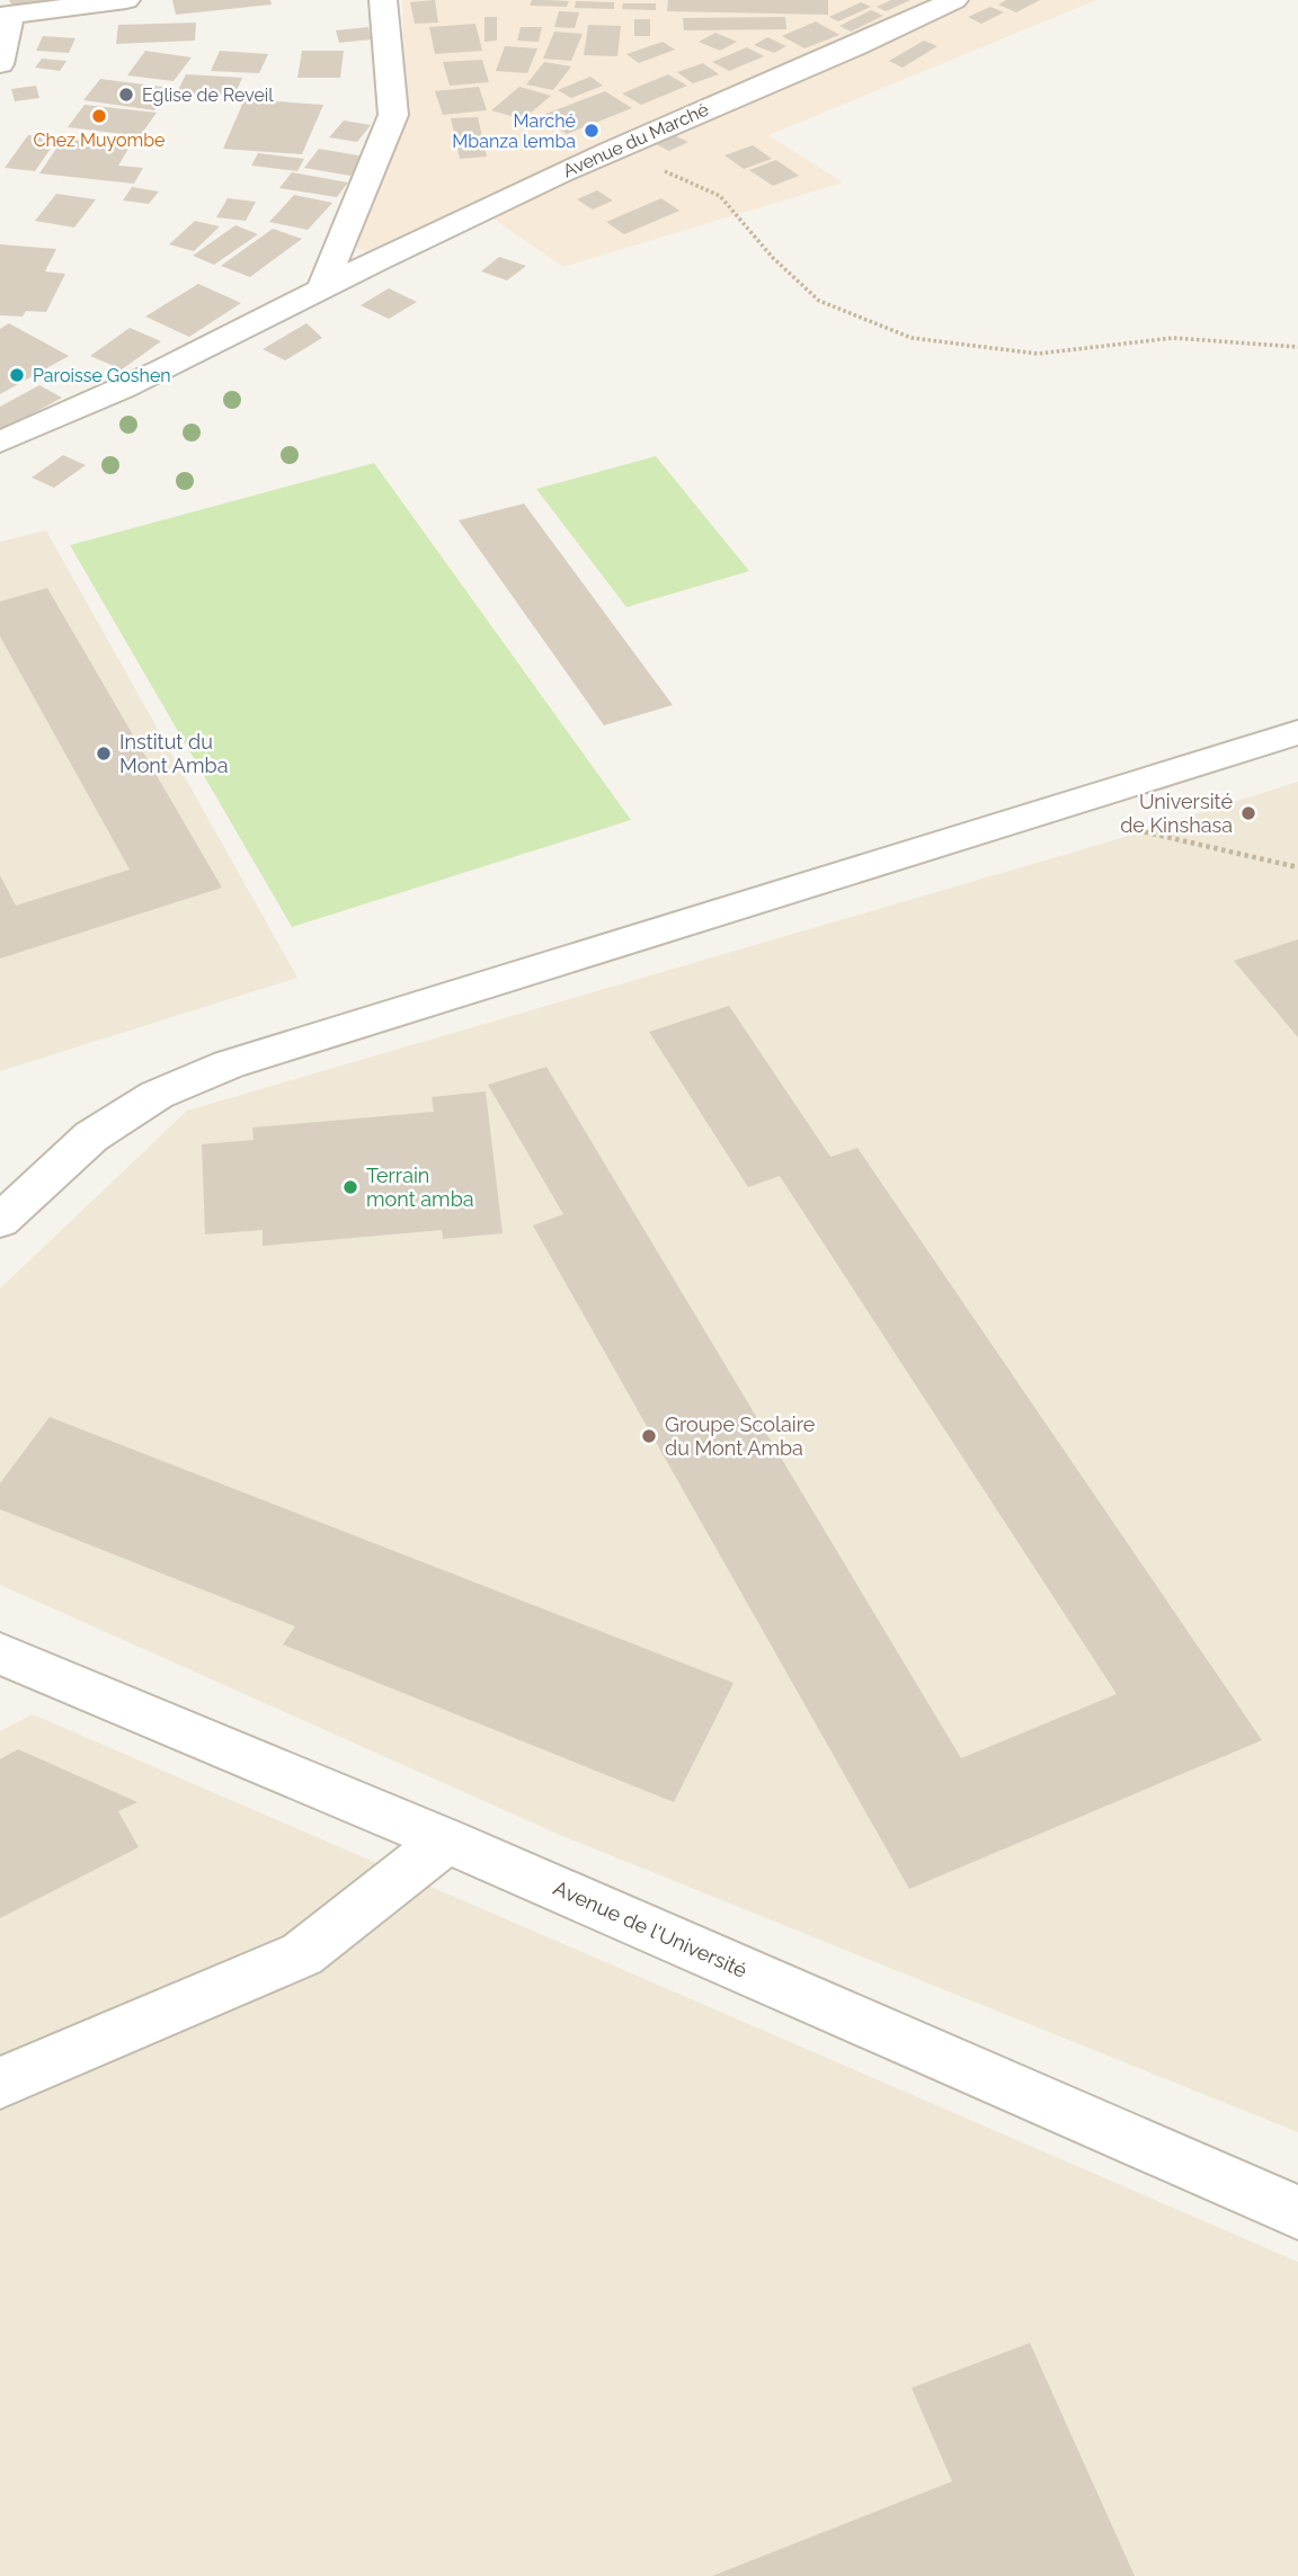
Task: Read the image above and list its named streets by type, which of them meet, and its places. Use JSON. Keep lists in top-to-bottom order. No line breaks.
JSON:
{"streets":{"street":["Avenue du Marché","Avenue de l'Université"]},"places":["Eglise de Reveil","Chez Muyombe","Marché Mbanza lemba","Paroisse Goshen","Institut du Mont Amba","Université de Kinshasa","Terrain mont amba","Groupe Scolaire du Mont Amba"]}
